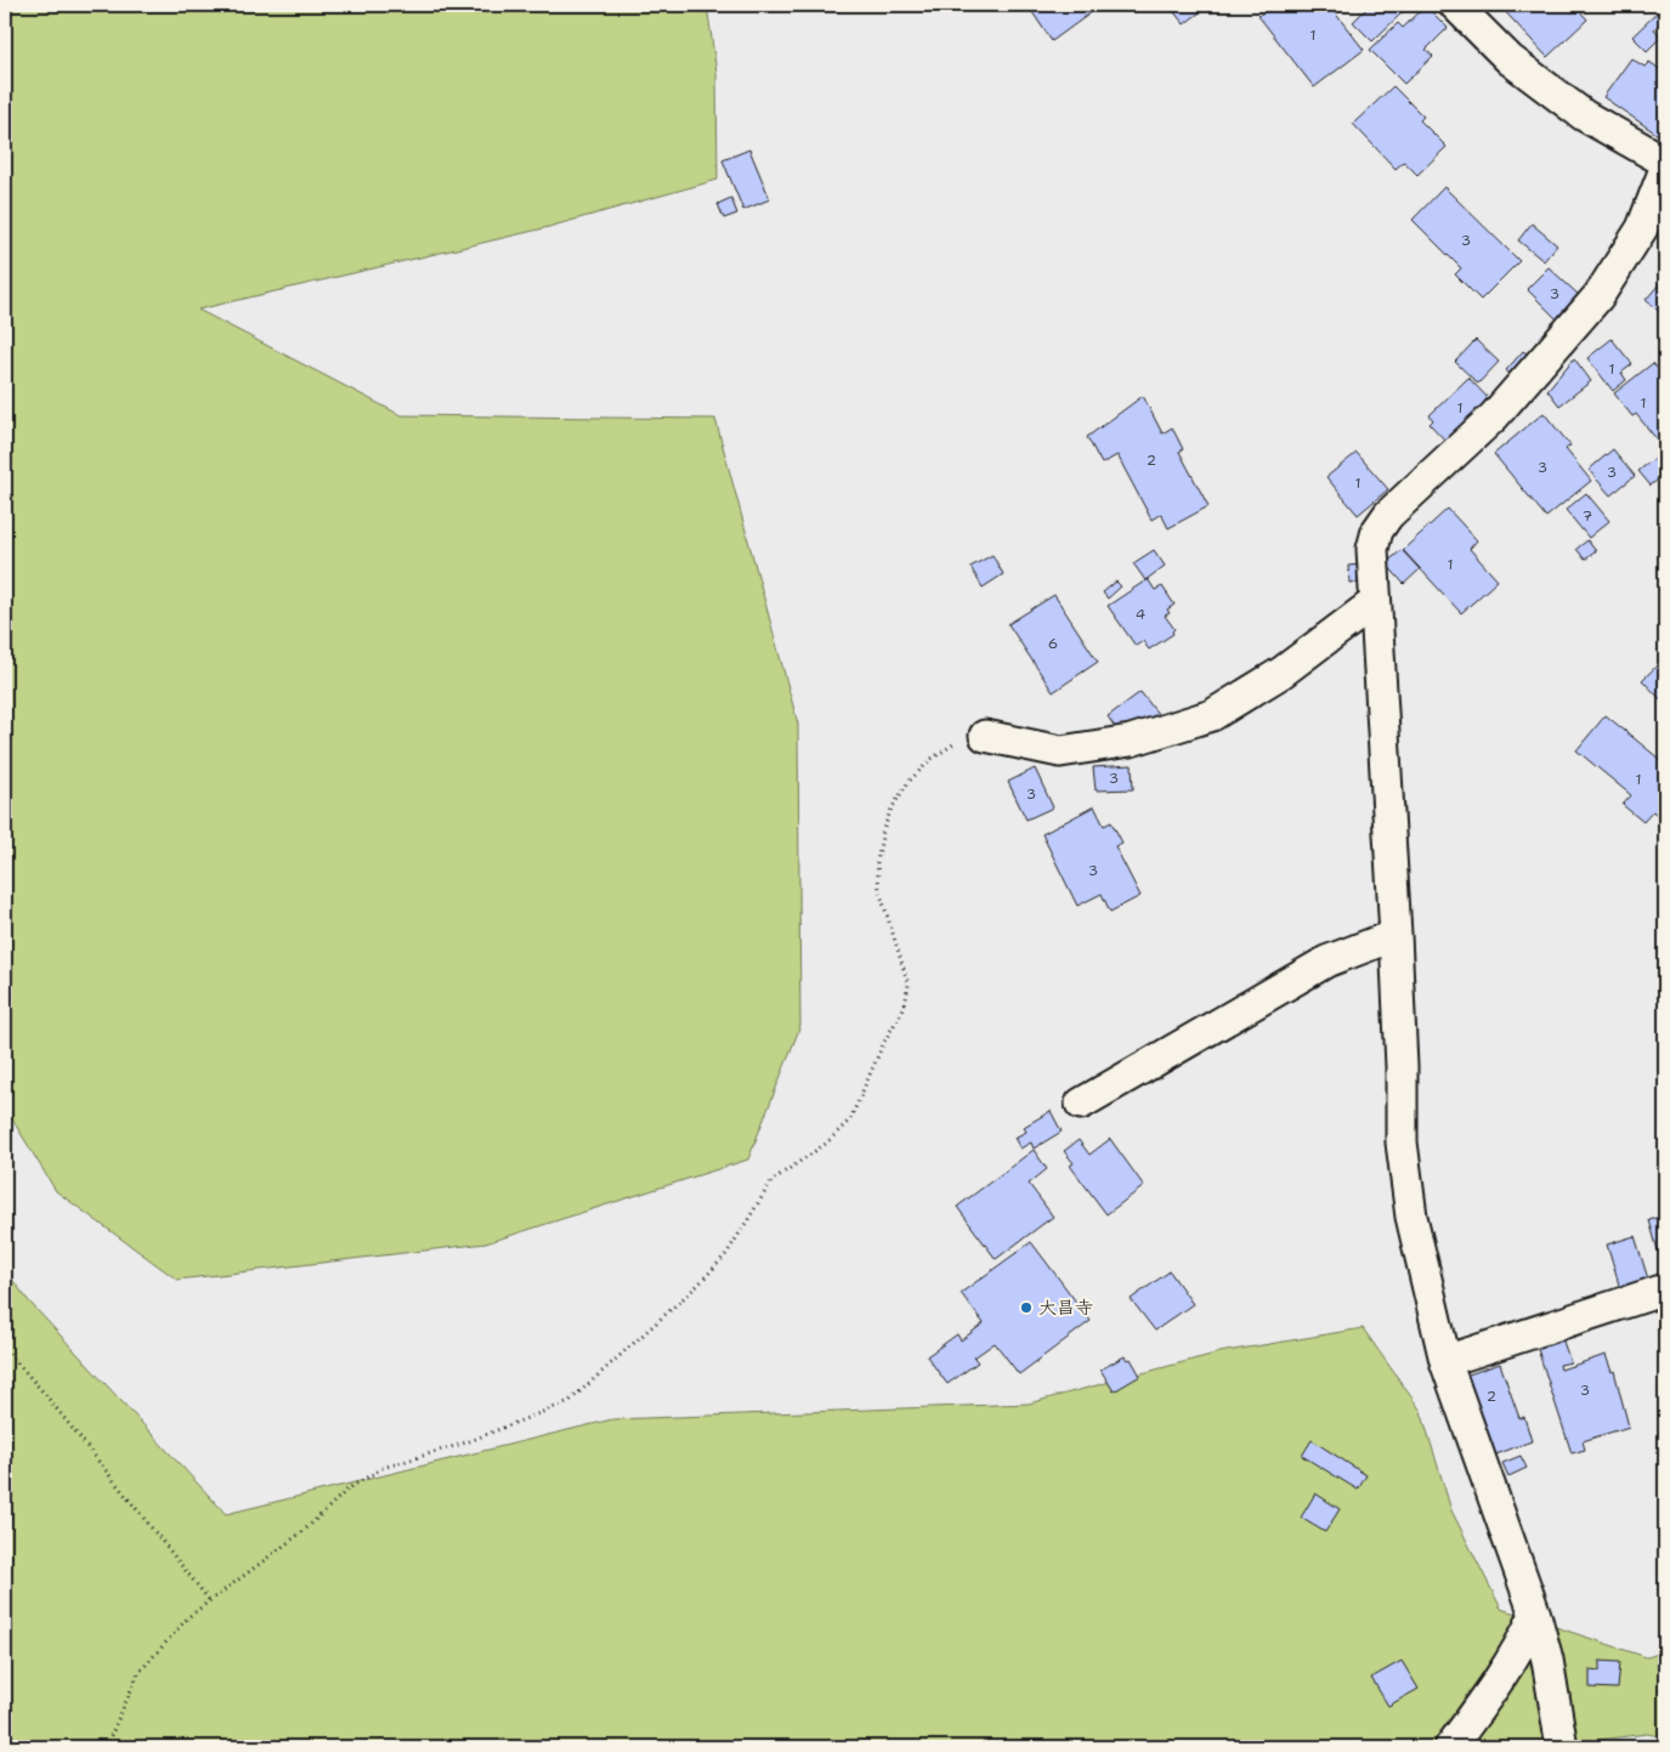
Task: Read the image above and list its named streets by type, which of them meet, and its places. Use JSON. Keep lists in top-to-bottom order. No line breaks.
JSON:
{"places":["大昌寺"],"house_numbers":["1","3","3","1","1","1","2","3","3","1","7","1","4","6","3","1","3","3","3","2"]}
